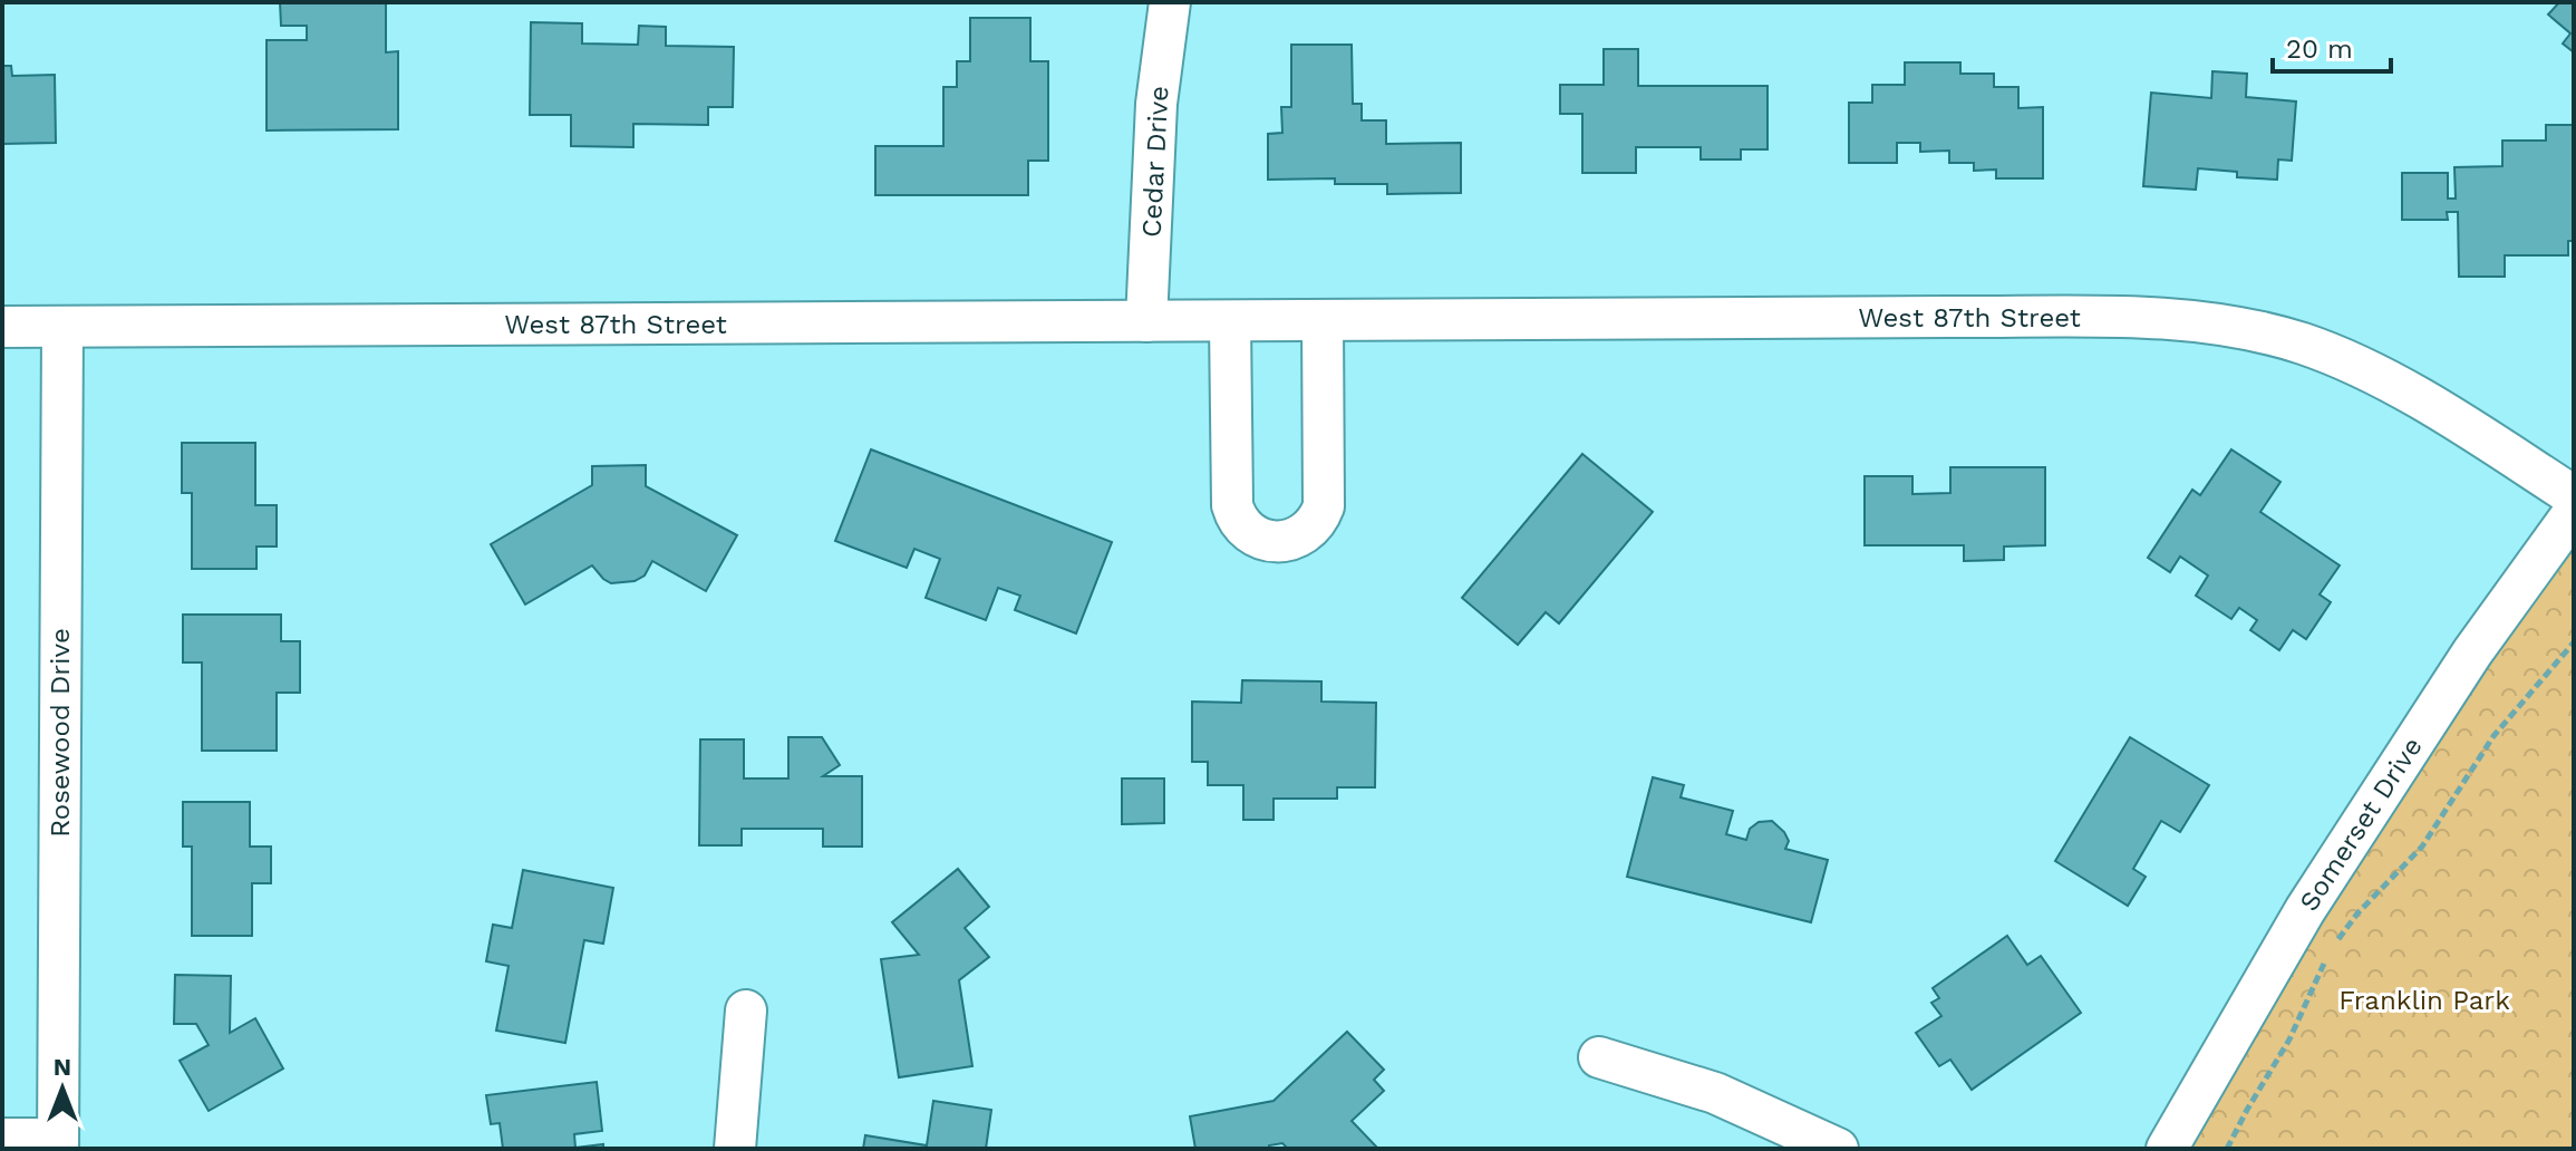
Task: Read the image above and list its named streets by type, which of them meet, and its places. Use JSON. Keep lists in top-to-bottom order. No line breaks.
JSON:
{"streets":{"street":["Cedar Drive","West 87th Street","Rosewood Drive","Somerset Drive"]},"crossings":[["Cedar Drive","West 87th Street"],["West 87th Street","Rosewood Drive"]],"parks":["Franklin Park"],"scale_bar":"20 m","north":"top"}
